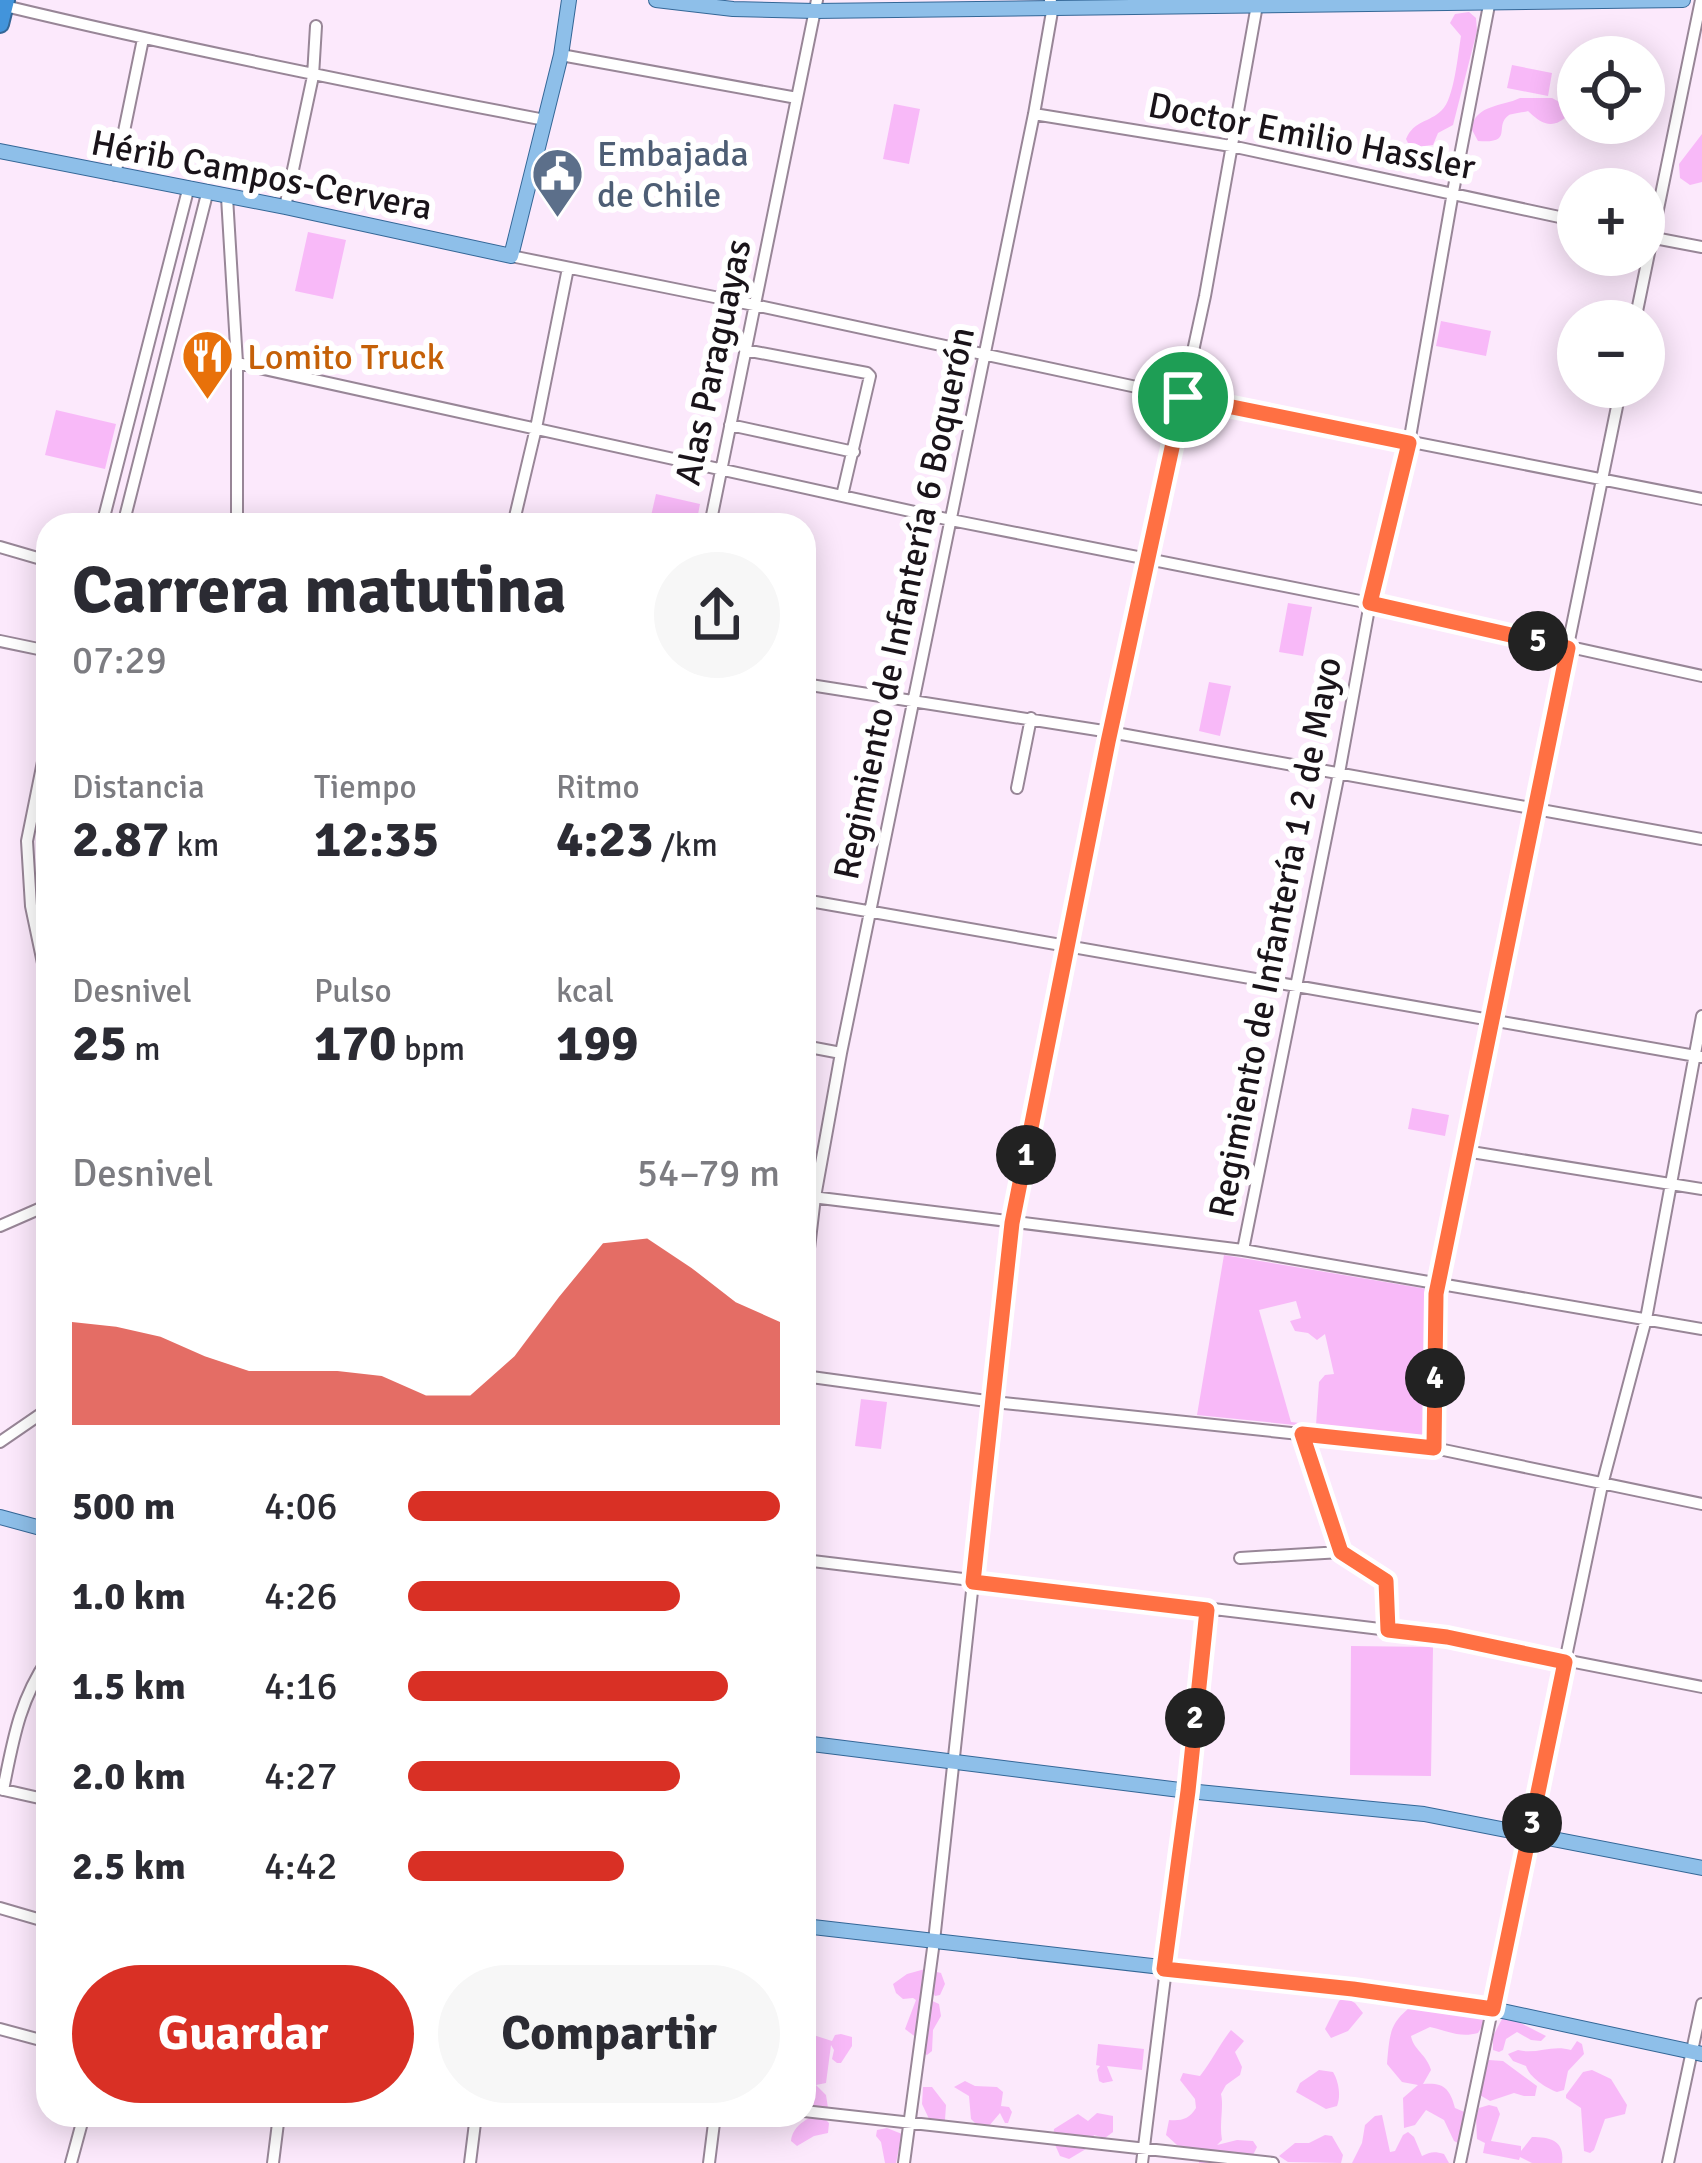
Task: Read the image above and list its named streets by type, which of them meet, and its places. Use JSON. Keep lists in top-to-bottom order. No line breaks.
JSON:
{"streets":{"main road":["Hérib Campos-Cervera"],"street":["Doctor Emilio Hassler","Alas Paraguayas","Regimiento de Infantería 6 Boquerón","Regimiento de Infantería 1 2 de Mayo"]},"crossings":[["Doctor Emilio Hassler","Regimiento de Infantería 6 Boquerón"],["Doctor Emilio Hassler","Regimiento de Infantería 1 2 de Mayo"]],"places":{"public building":["Embajada de Chile"],"restaurant":["Lomito Truck"]},"page":{"map_buttons":["+","−"],"heading":["Carrera matutina","07:29"],"pins":["5","1","4","2","3"],"stats":[["Distancia","2.87 km"],["Tiempo","12:35"],["Ritmo","4:23 /km"],["Desnivel","25 m"],["Pulso","170 bpm"],["kcal","199"]],"chart":["Desnivel","54–79 m"],"list":[{"name":"500 m","note":"4:06"},{"name":"1.0 km","note":"4:26"},{"name":"1.5 km","note":"4:16"},{"name":"2.0 km","note":"4:27"},{"name":"2.5 km","note":"4:42"}],"buttons":["Guardar","Compartir"]}}
